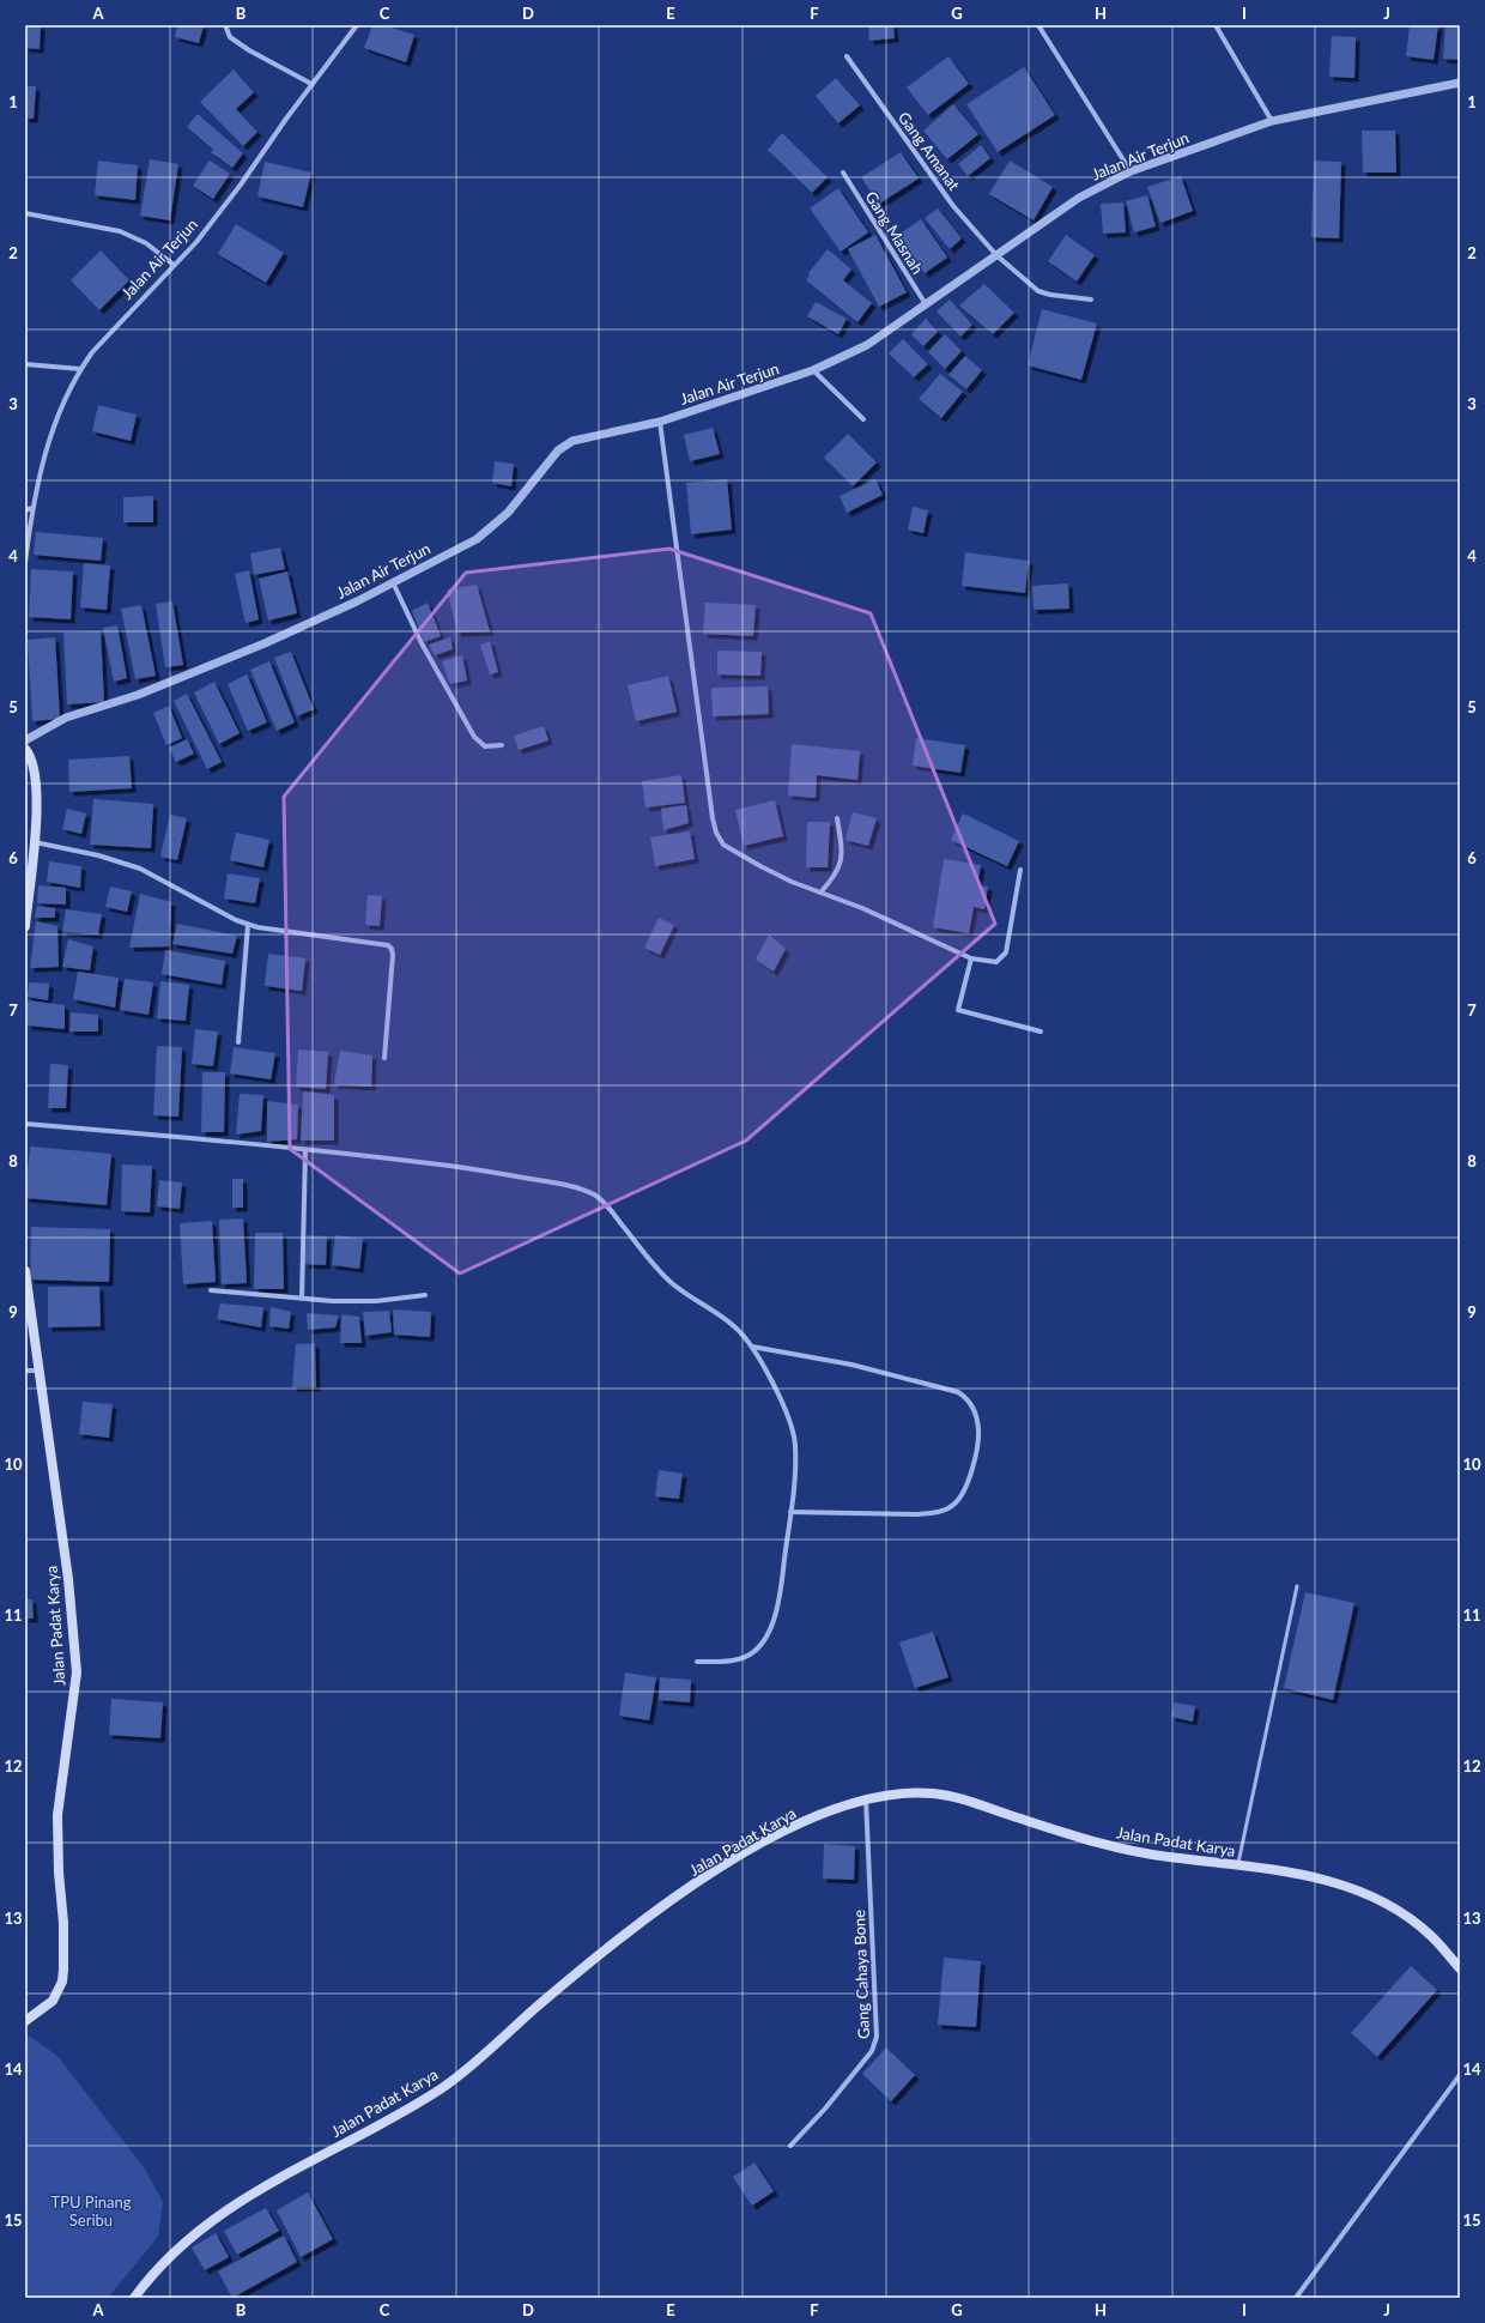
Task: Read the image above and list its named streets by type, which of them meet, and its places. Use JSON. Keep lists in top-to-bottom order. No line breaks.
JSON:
{"streets":{"main road":["Jalan Padat Karya"],"street":["Gang Amanat","Jalan Air Terjun","Gang Masnah","Gang Cahaya Bone"]},"crossings":[["Gang Amanat","Jalan Air Terjun"],["Jalan Air Terjun","Gang Masnah"],["Jalan Padat Karya","Gang Cahaya Bone"]],"parks":["TPU Pinang Seribu"],"grid":{"columns":["A","B","C","D","E","F","G","H","I","J"],"rows":["1","2","3","4","5","6","7","8","9","10","11","12","13","14","15"]}}
